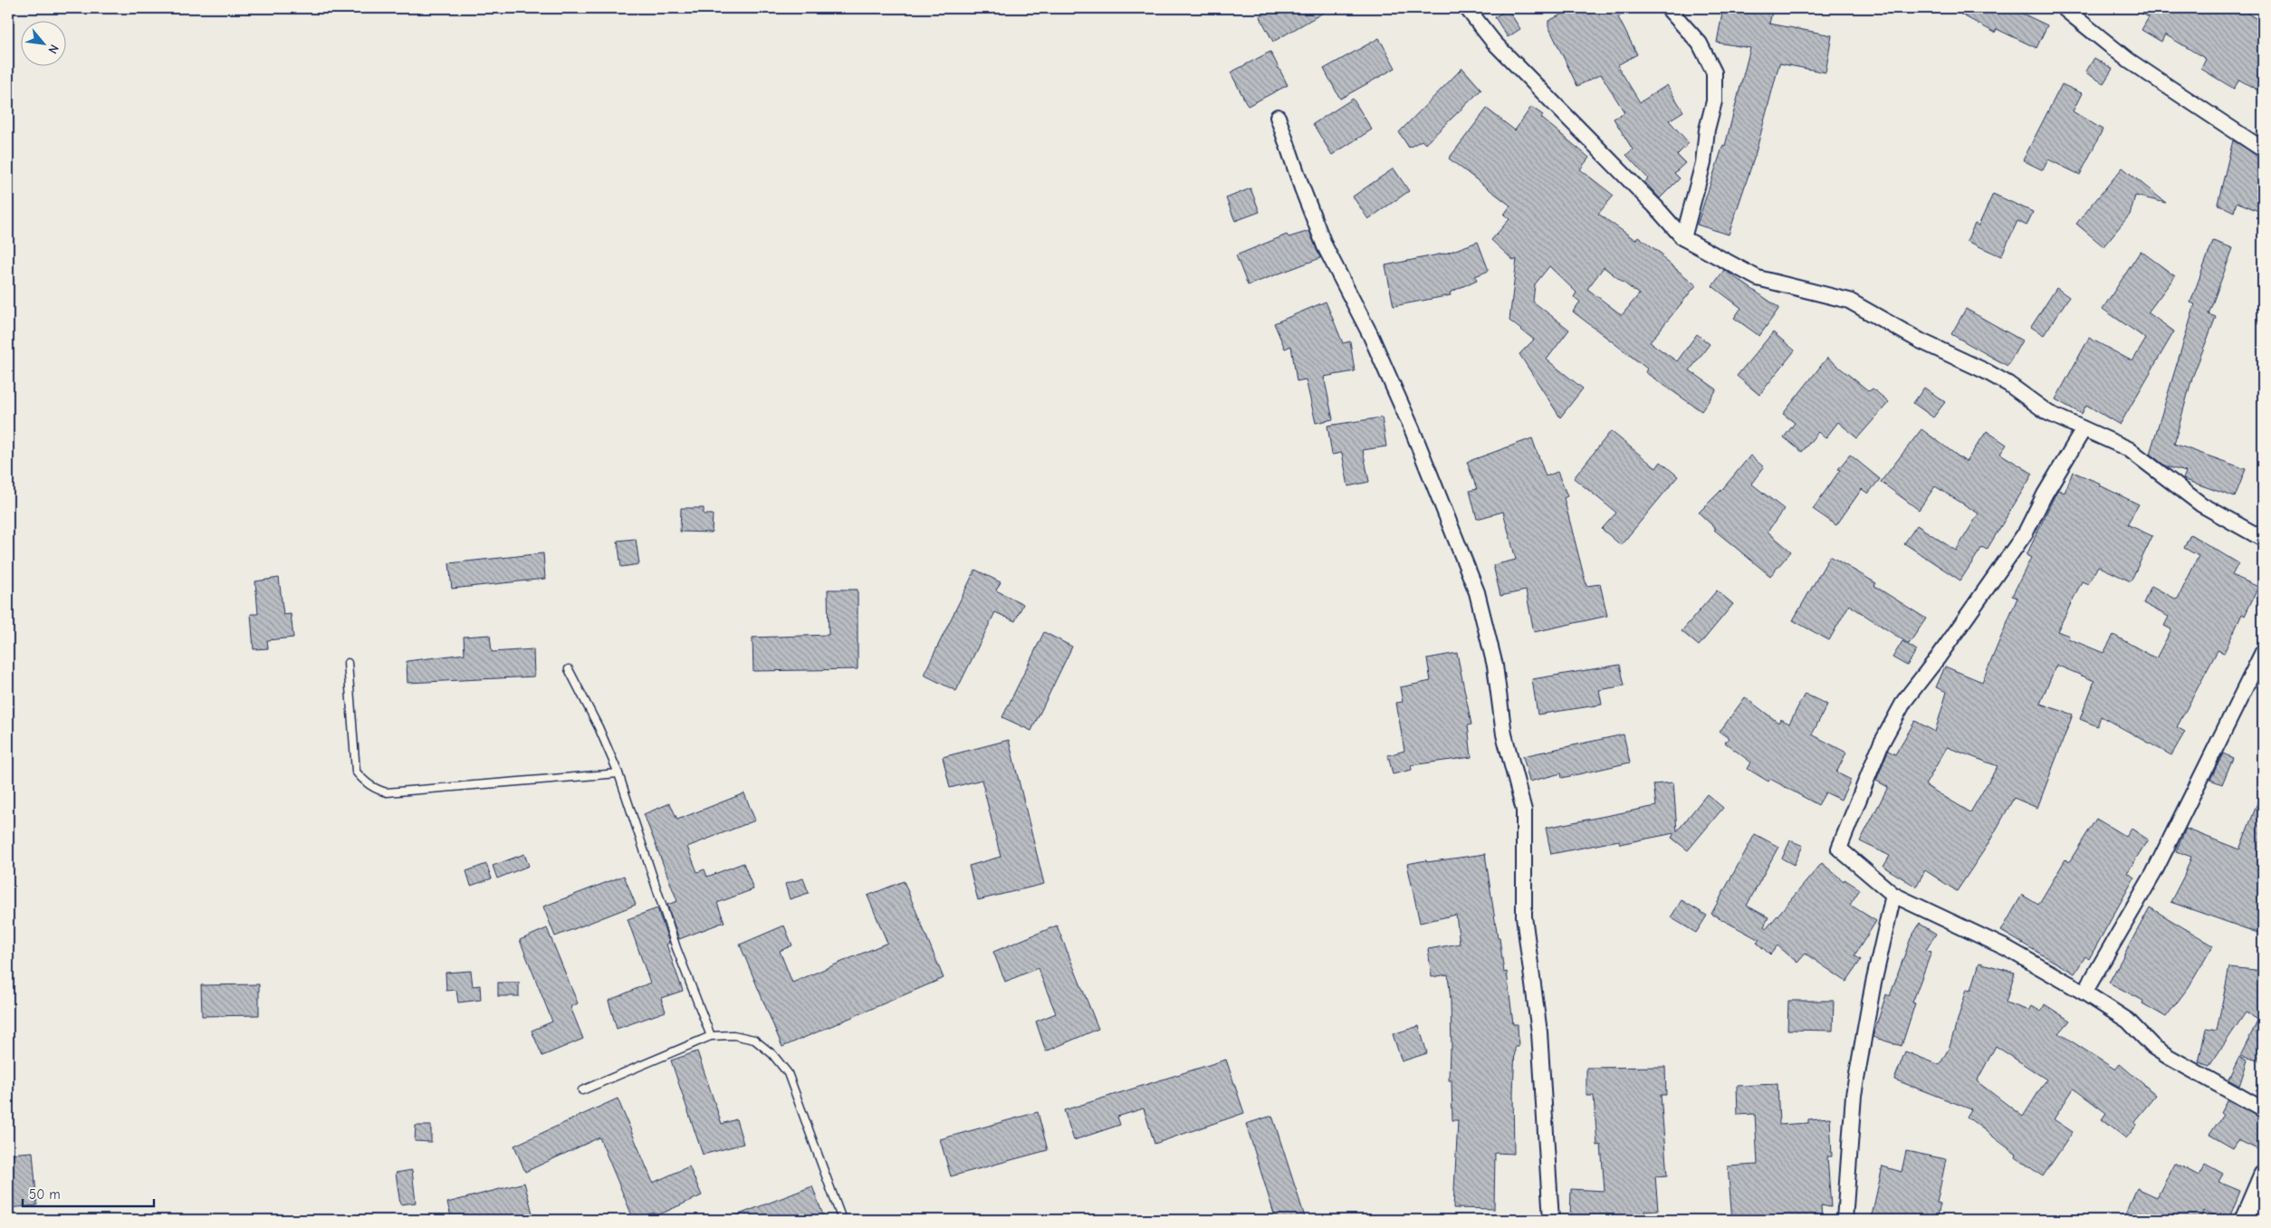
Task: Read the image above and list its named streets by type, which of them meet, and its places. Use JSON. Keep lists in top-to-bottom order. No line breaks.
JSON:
{"scale_bar":"50 m","north":"bottom right"}
